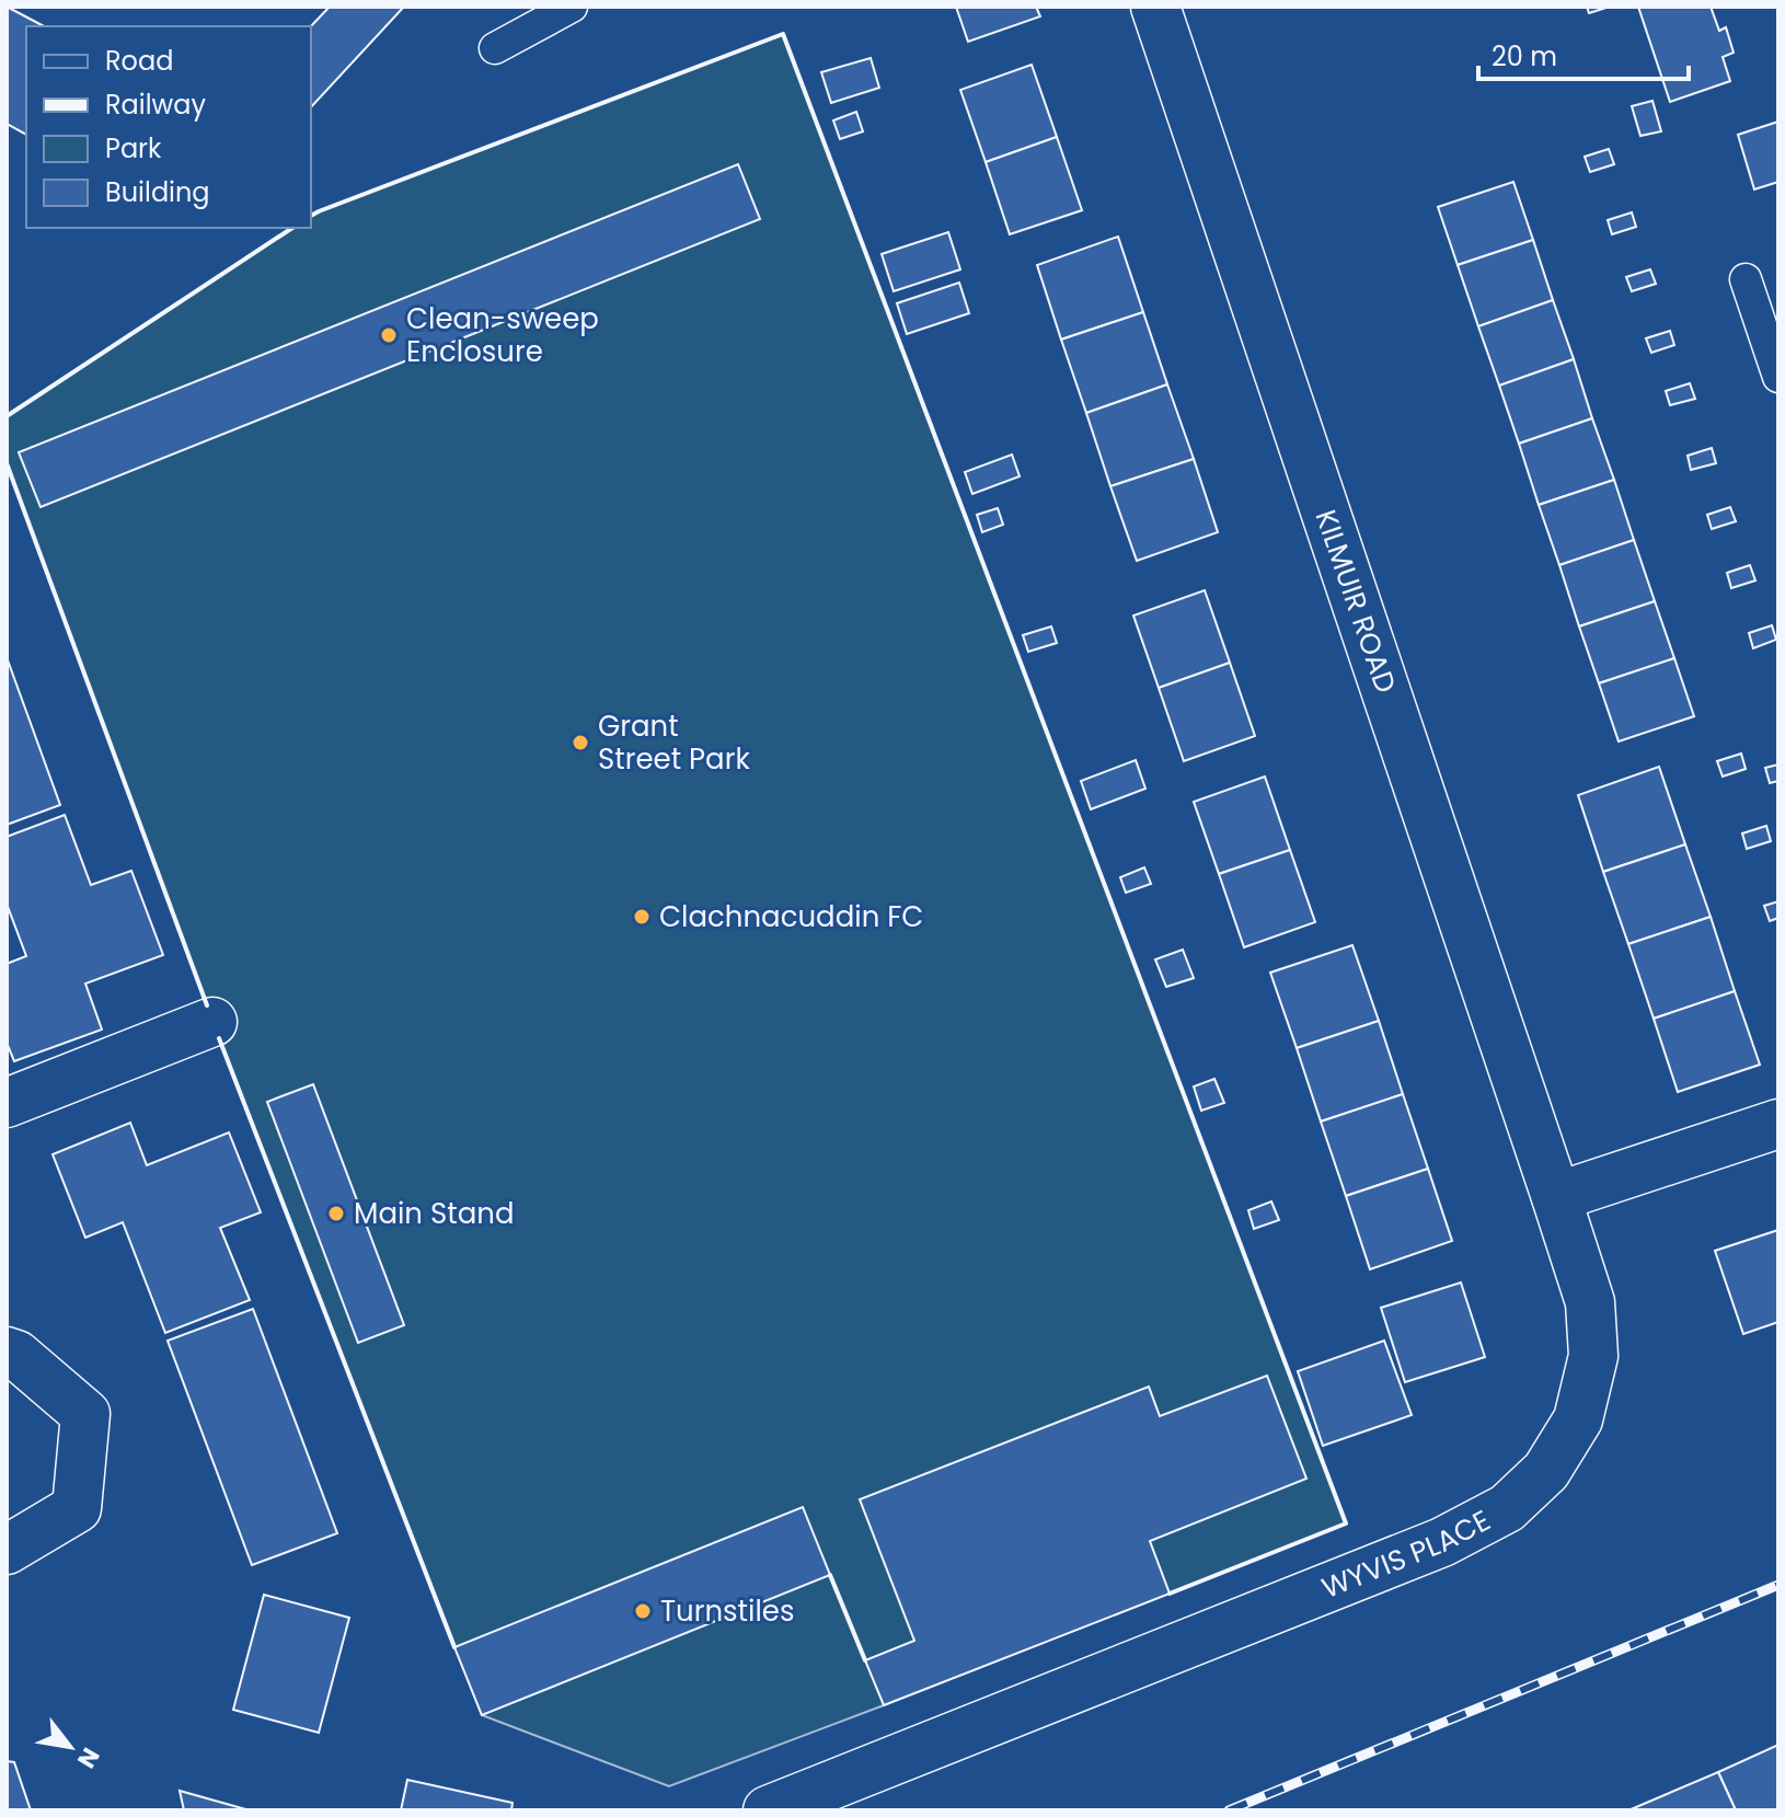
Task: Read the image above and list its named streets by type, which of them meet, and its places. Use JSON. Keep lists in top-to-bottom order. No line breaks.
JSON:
{"streets":{"street":["KILMUIR ROAD","WYVIS PLACE"]},"crossings":[["KILMUIR ROAD","WYVIS PLACE"]],"places":["Clean-sweep Enclosure","Grant Street Park","Clachnacuddin FC","Main Stand","Turnstiles"],"legend":["Road","Railway","Park","Building"],"scale_bar":"20 m","north":"bottom right"}
